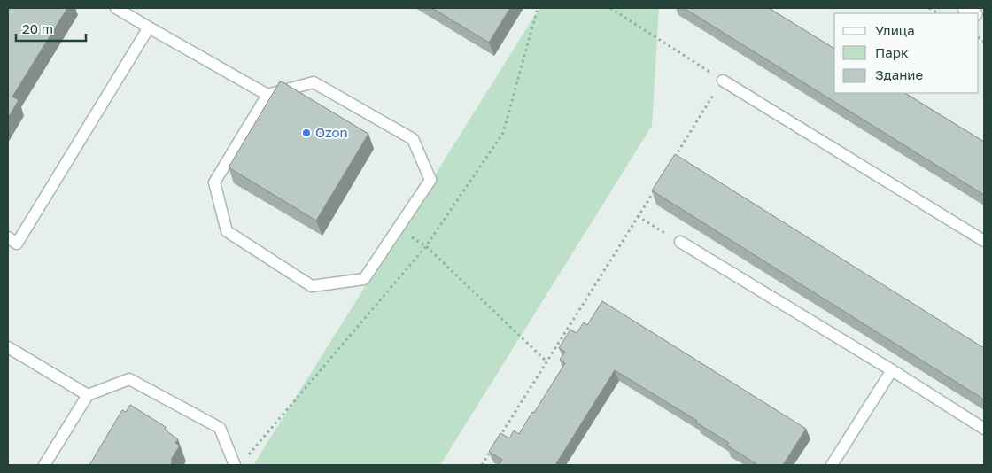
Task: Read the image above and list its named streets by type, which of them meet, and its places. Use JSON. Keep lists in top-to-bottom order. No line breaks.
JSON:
{"places":["Ozon"],"legend":["Улица","Парк","Здание"],"scale_bar":"20 m"}
